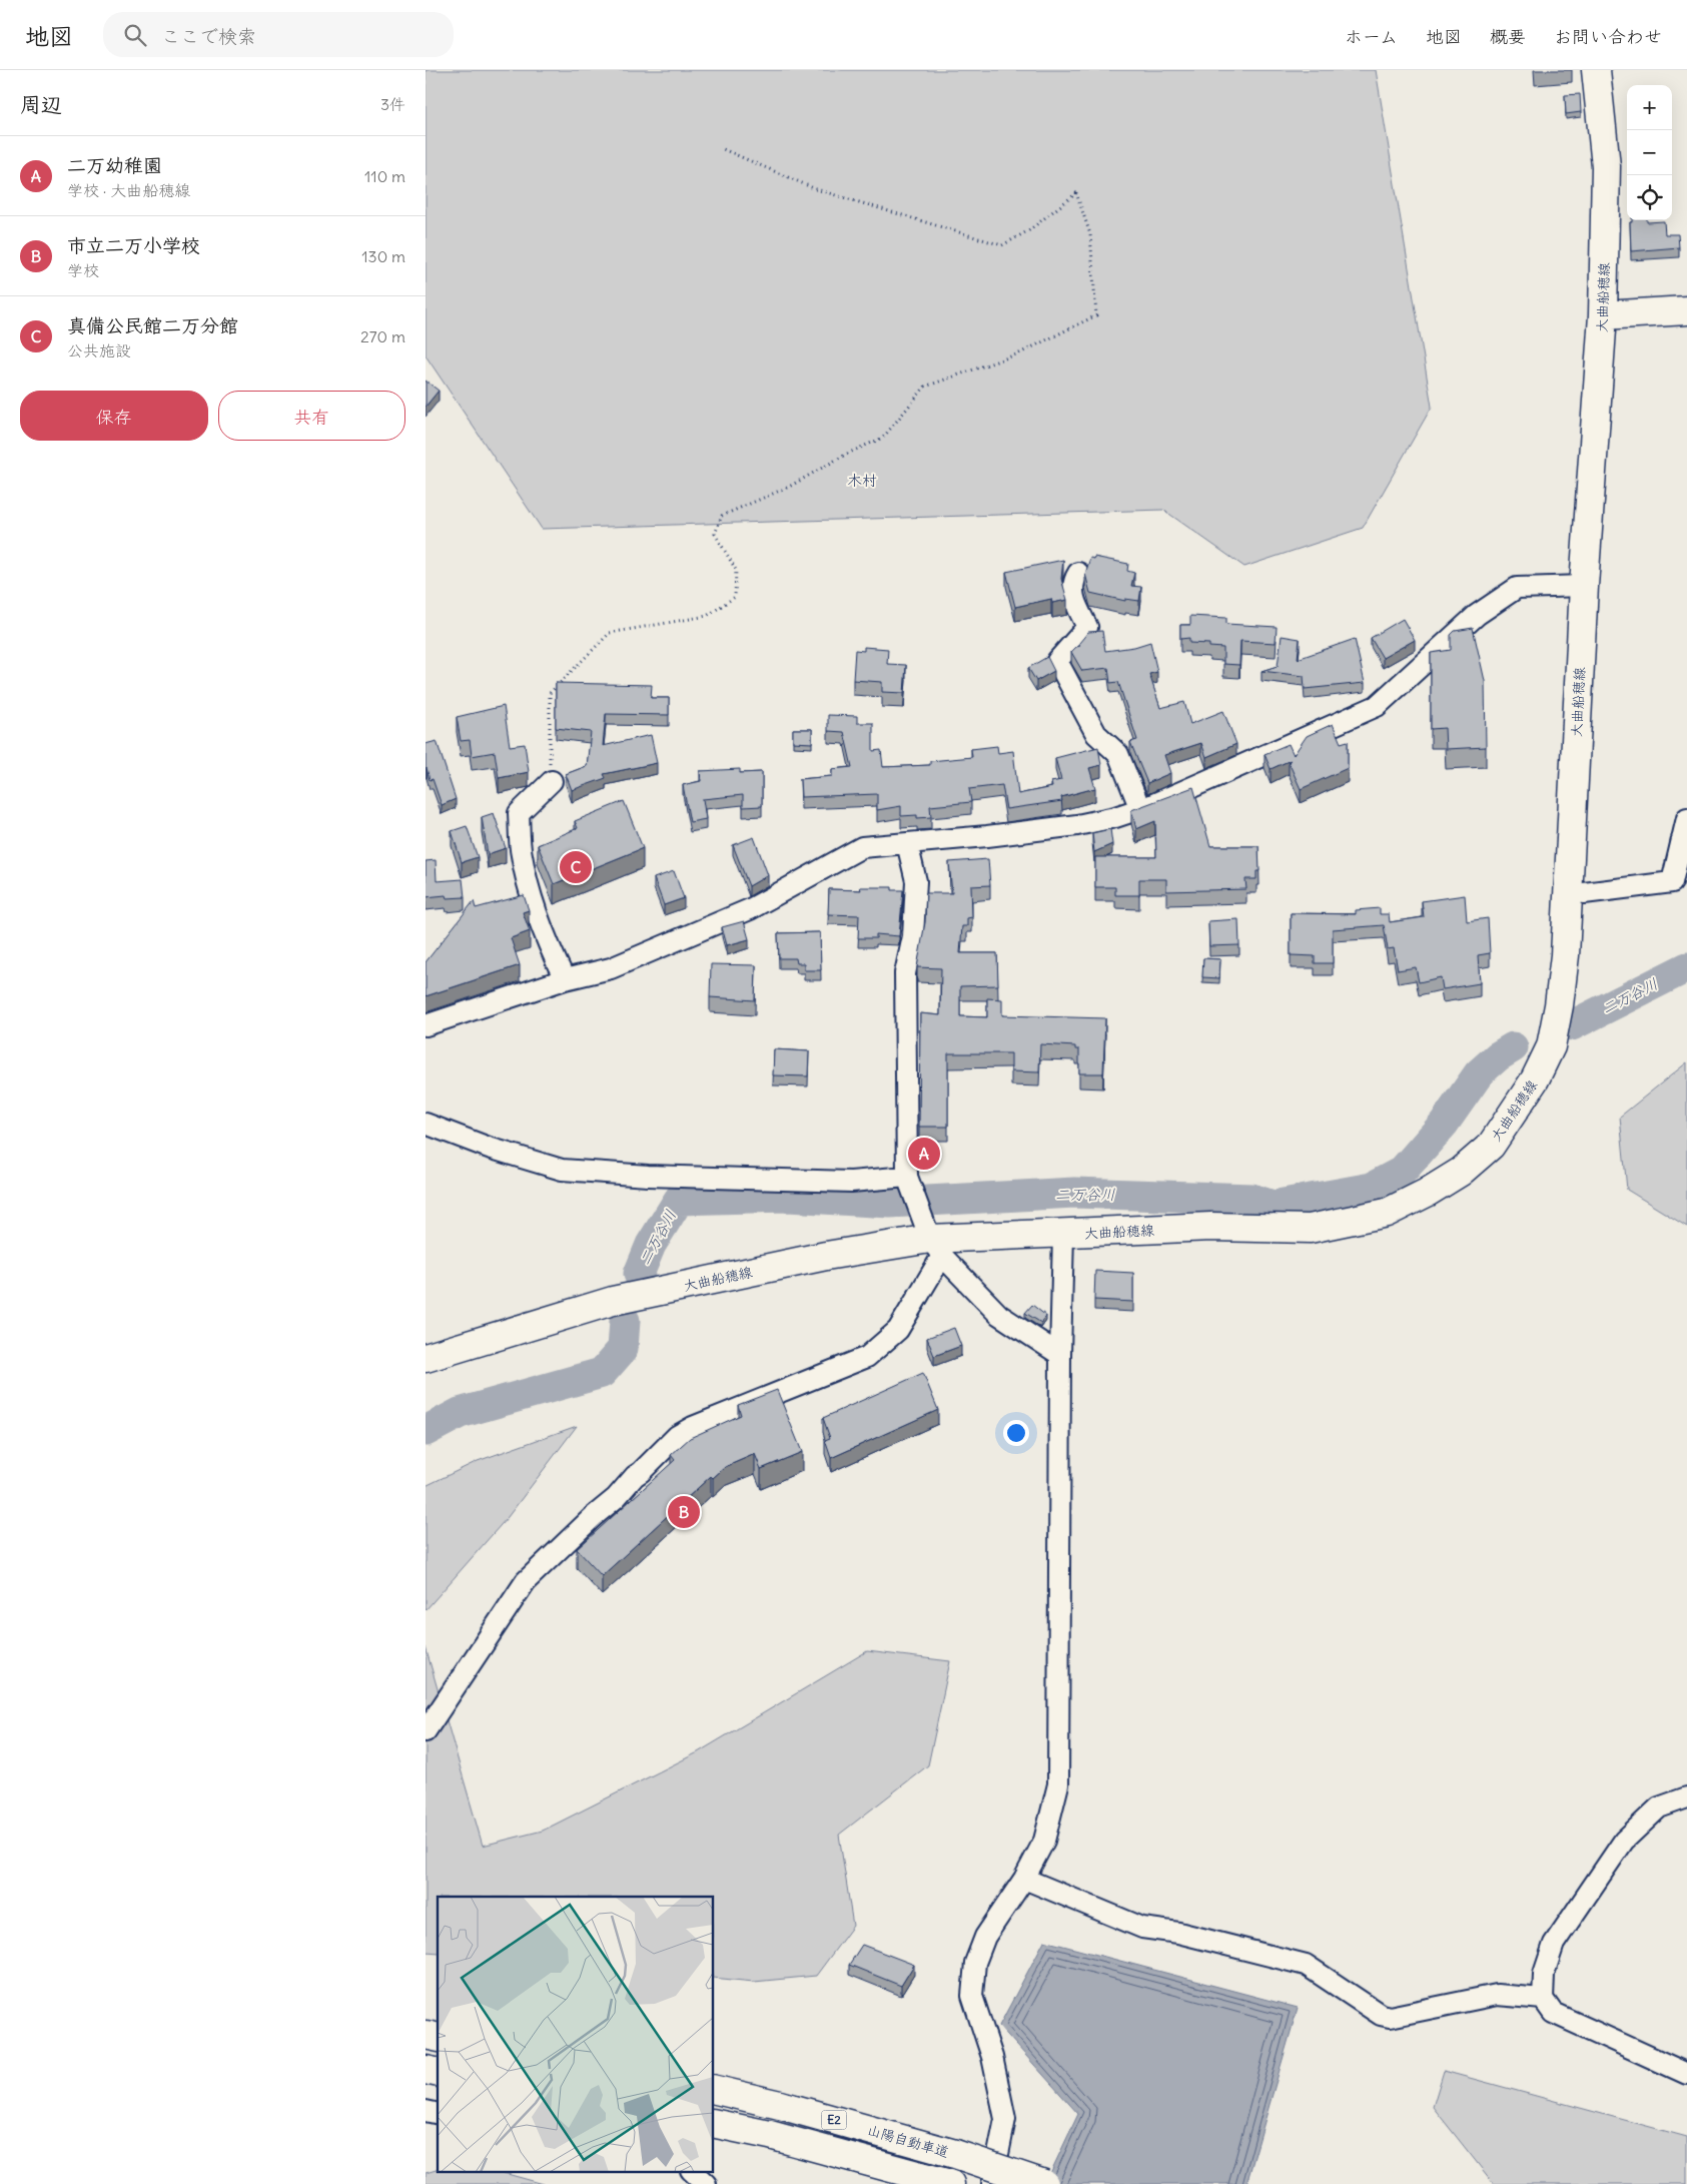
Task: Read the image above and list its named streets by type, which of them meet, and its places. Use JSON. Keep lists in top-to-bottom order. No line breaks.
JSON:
{"streets":{"main road":["大曲船穂線","E2","山陽自動車道"]},"districts":["木村"],"water":["二万谷川"],"page":{"header":"地図","search":"ここで検索","nav":["ホーム","地図","概要","お問い合わせ"],"heading":["周辺","3件"],"map_buttons":["+","−"],"list":[{"mark":"A","name":"二万幼稚園","note":"学校 · 大曲船穂線","value":"110 m"},{"mark":"B","name":"市立二万小学校","note":"学校","value":"130 m"},{"mark":"C","name":"真備公民館二万分館","note":"公共施設","value":"270 m"}],"buttons":["保存","共有"],"pins":["C","A","B"]}}
